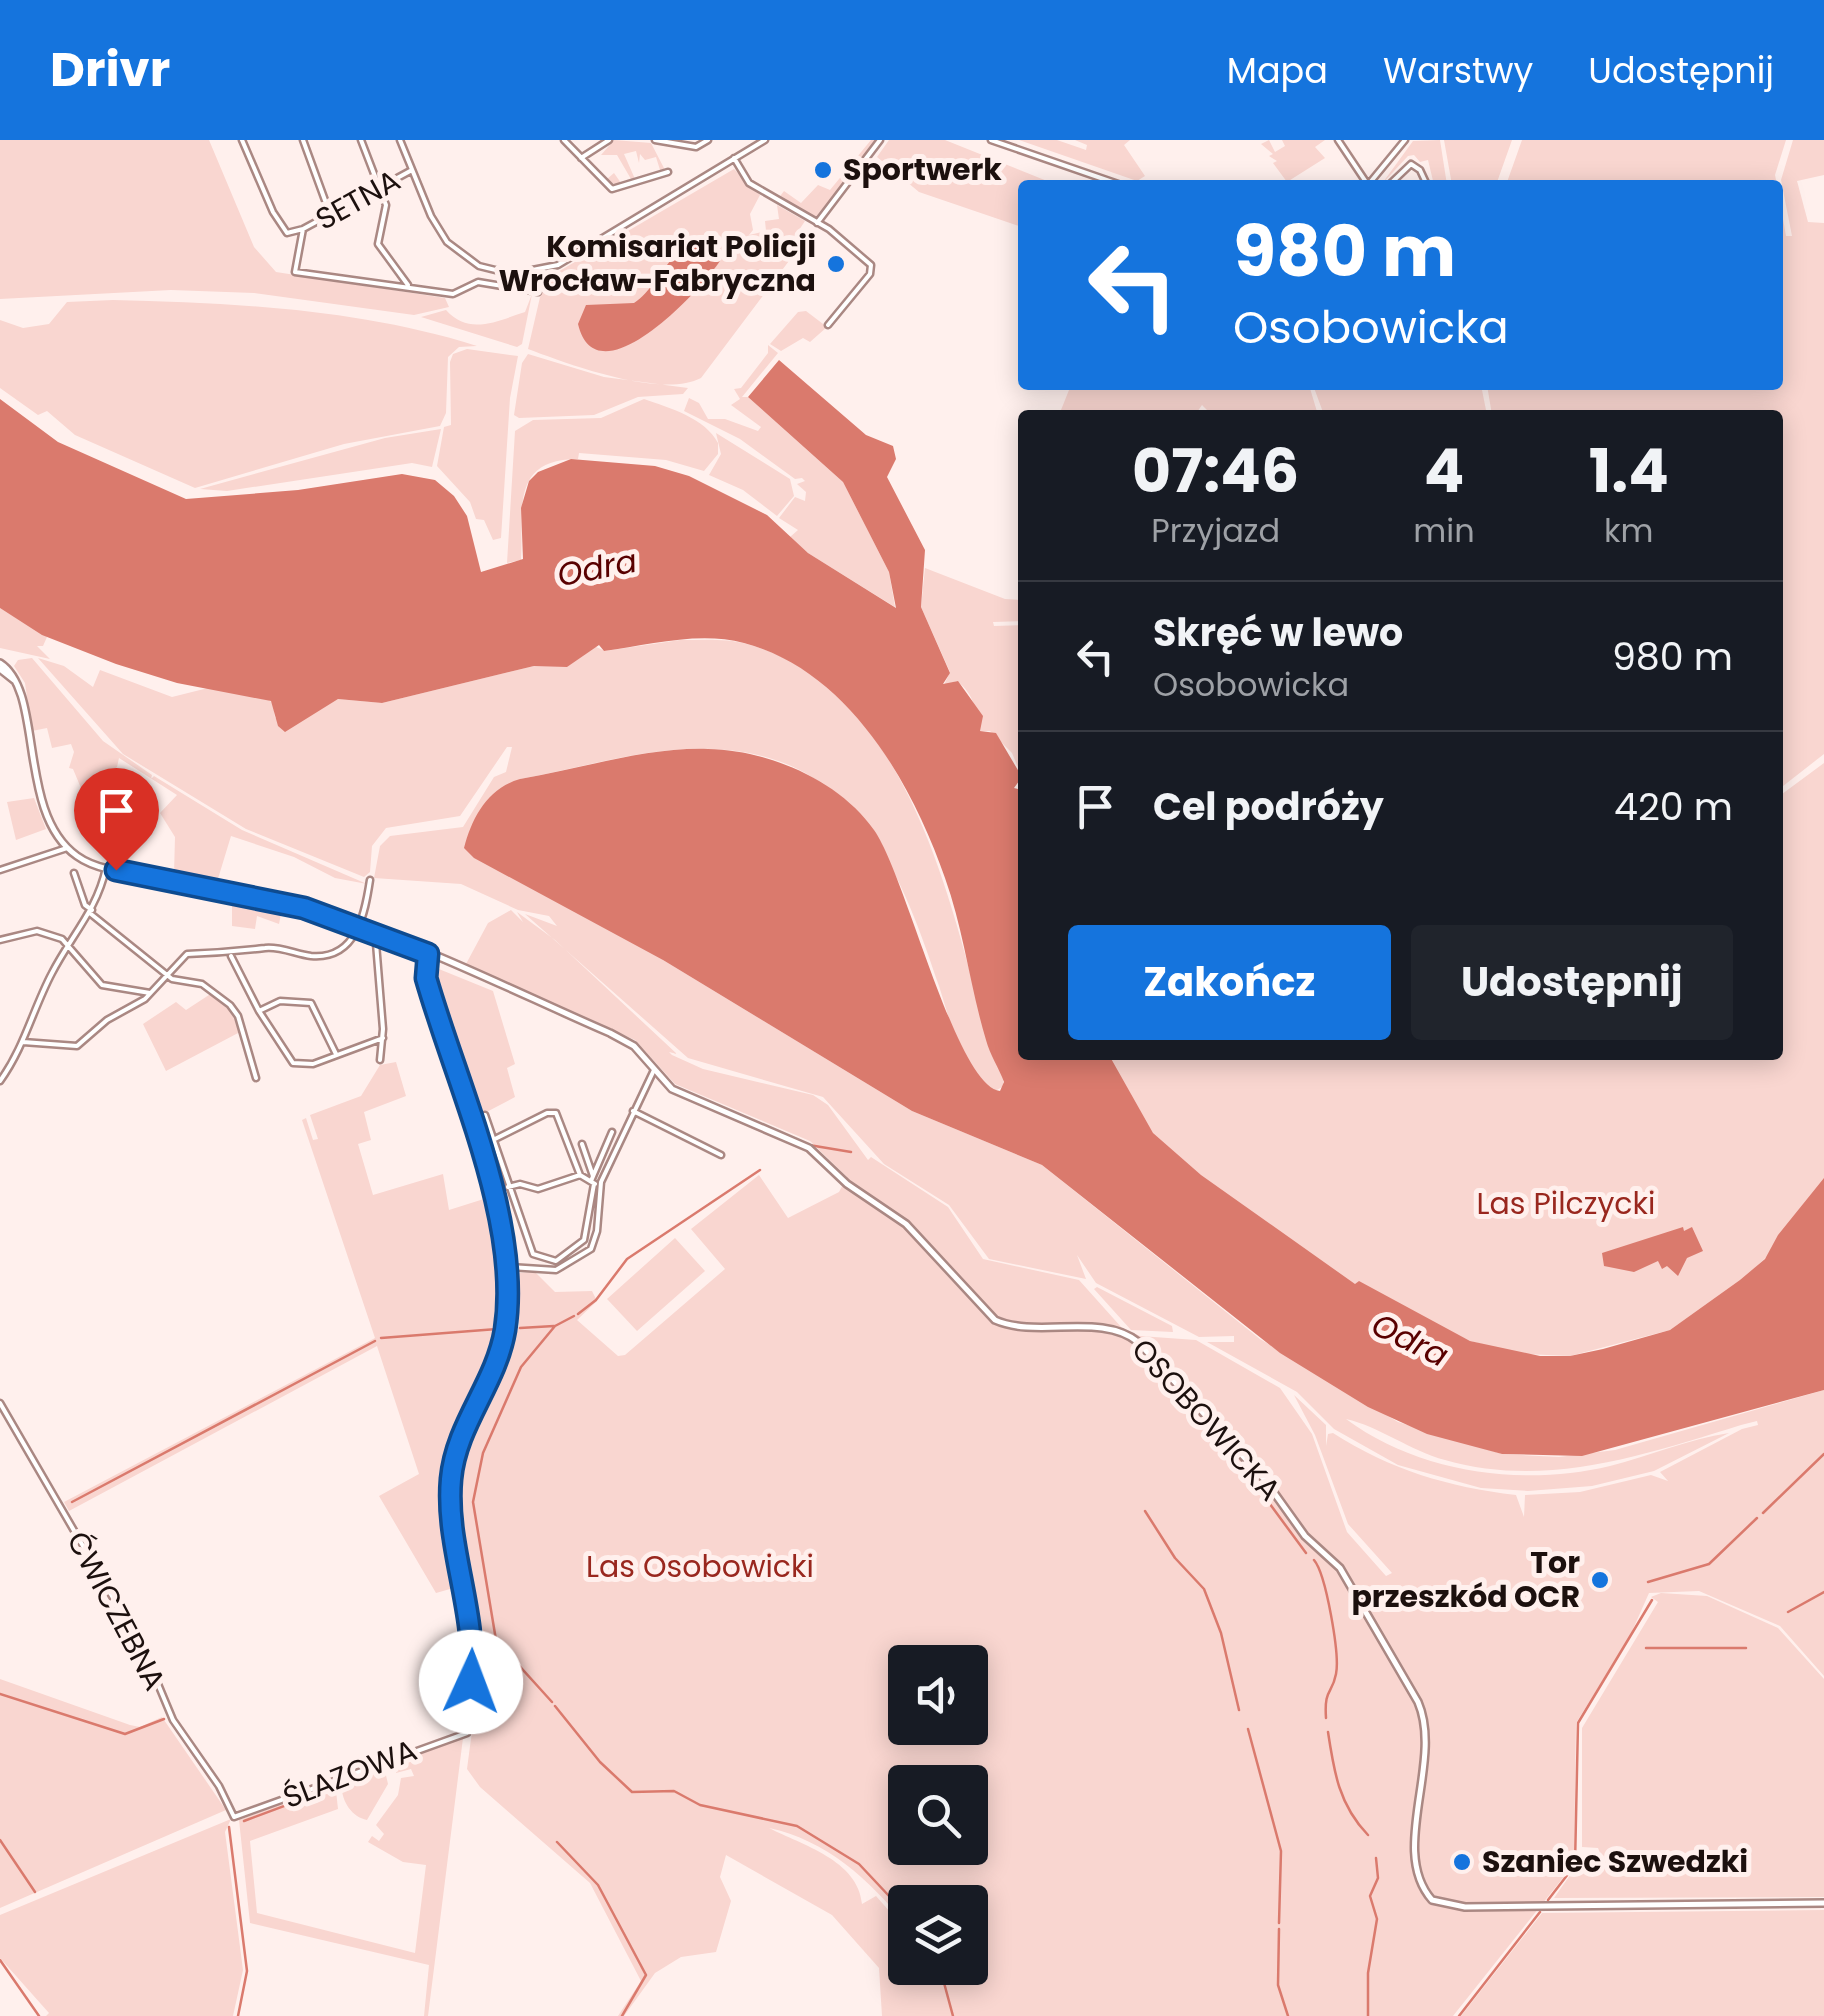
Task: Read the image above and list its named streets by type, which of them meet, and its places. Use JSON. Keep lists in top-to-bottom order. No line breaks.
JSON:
{"streets":{"street":["SETNA","OSOBOWICKA","ĆWICZEBNA","ŚLAZOWA"]},"crossings":[["ĆWICZEBNA","ŚLAZOWA"]],"water":["Odra"],"parks":["Las Pilczycki","Las Osobowicki"],"places":["Sportwerk","Komisariat Policji Wrocław-Fabryczna","Tor przeszkód OCR","Szaniec Szwedzki"],"page":{"header":"Drivr","nav":["Mapa","Warstwy","Udostępnij"],"turn":["980 m","Osobowicka"],"eta":["07:46","Przyjazd","4","min","1.4","km"],"list":[{"name":"Skręć w lewo","note":"Osobowicka","value":"980 m"},{"name":"Cel podróży","value":"420 m"}],"buttons":["Zakończ","Udostępnij"]}}
